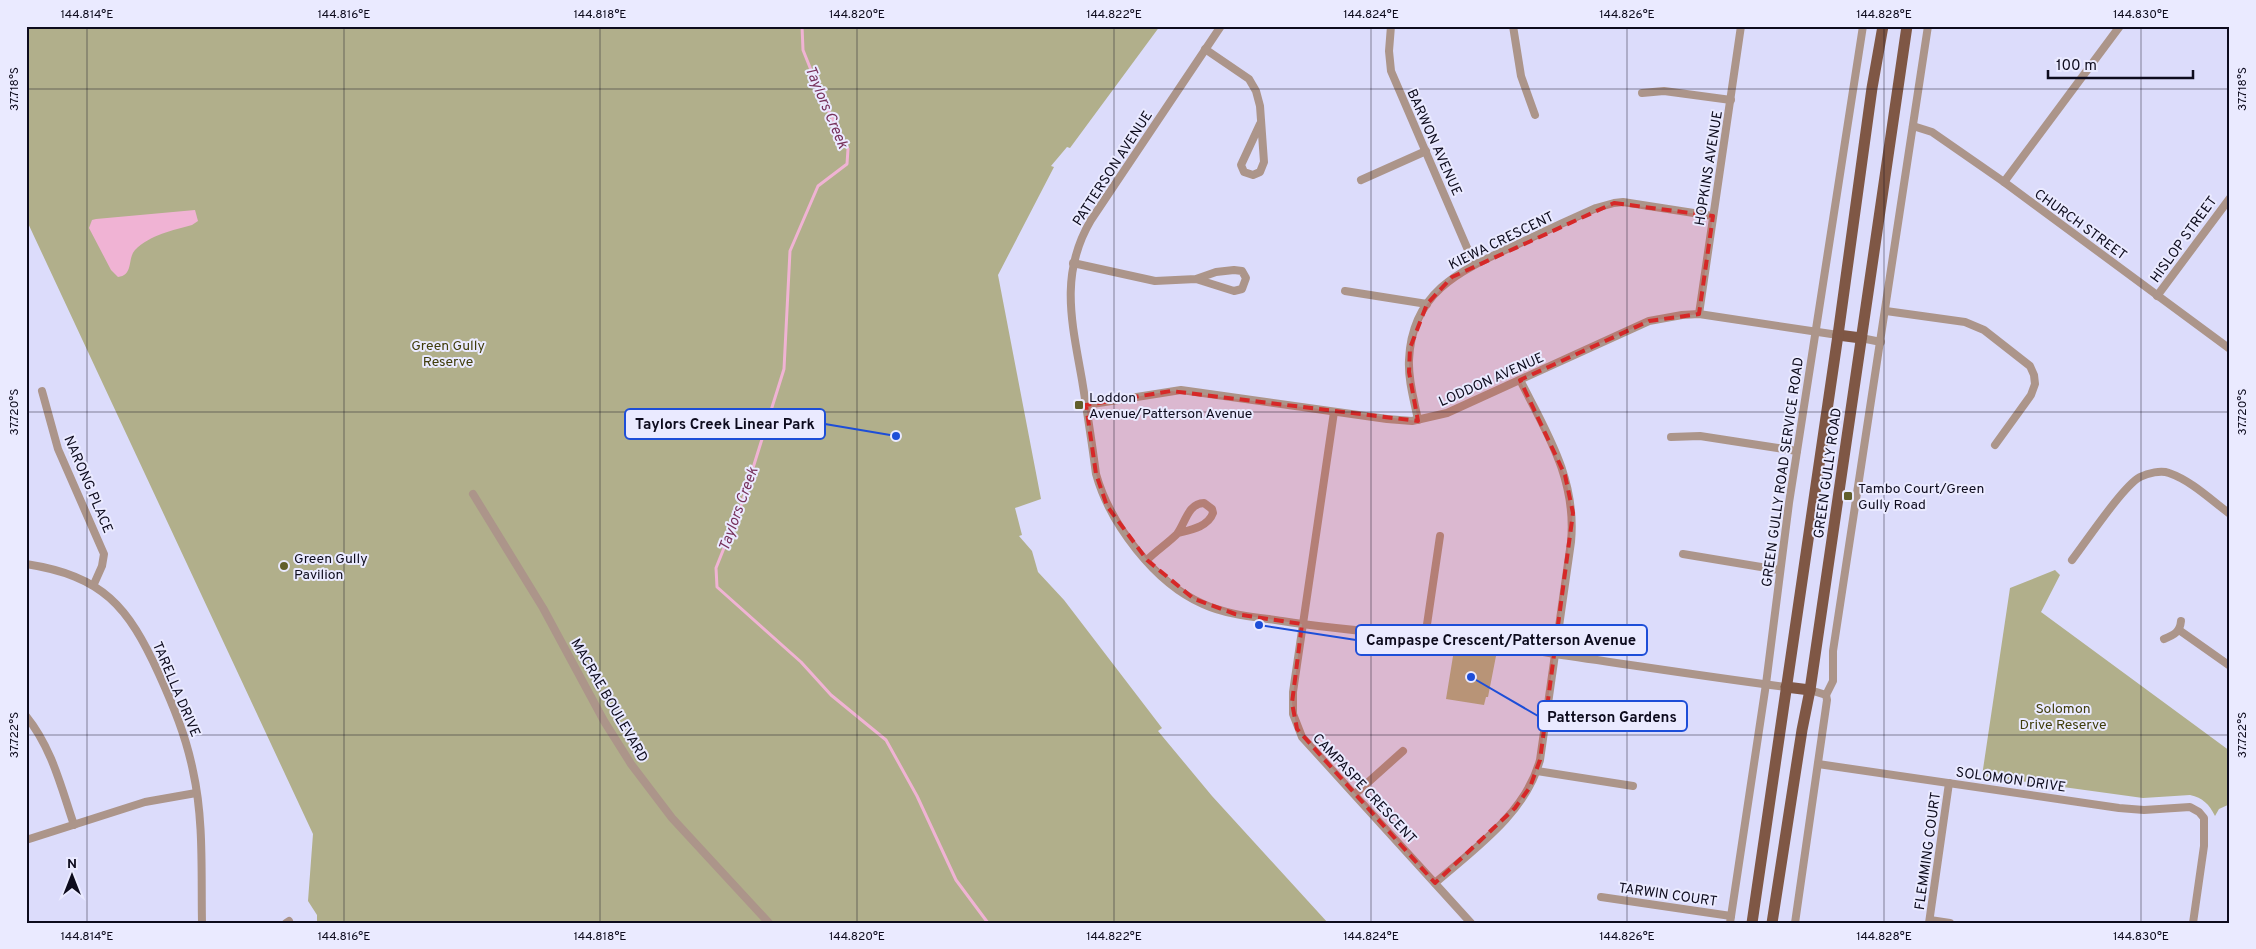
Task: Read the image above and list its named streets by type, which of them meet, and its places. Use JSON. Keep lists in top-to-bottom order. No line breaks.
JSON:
{"streets":{"main road":["GREEN GULLY ROAD"],"street":["BARWON AVENUE","PATTERSON AVENUE","HOPKINS AVENUE","CHURCH STREET","HISLOP STREET","KIEWA CRESCENT","LODDON AVENUE","GREEN GULLY ROAD SERVICE ROAD","NARONG PLACE","TARELLA DRIVE","MACRAE BOULEVARD","SOLOMON DRIVE","CAMPASPE CRESCENT","FLEMMING COURT","TARWIN COURT"]},"crossings":[["BARWON AVENUE","KIEWA CRESCENT"],["PATTERSON AVENUE","LODDON AVENUE"],["PATTERSON AVENUE","GREEN GULLY ROAD SERVICE ROAD"],["PATTERSON AVENUE","GREEN GULLY ROAD"],["PATTERSON AVENUE","CAMPASPE CRESCENT"],["HOPKINS AVENUE","KIEWA CRESCENT"],["HOPKINS AVENUE","LODDON AVENUE"],["CHURCH STREET","HISLOP STREET"],["KIEWA CRESCENT","LODDON AVENUE"],["LODDON AVENUE","GREEN GULLY ROAD SERVICE ROAD"],["LODDON AVENUE","GREEN GULLY ROAD"],["LODDON AVENUE","CAMPASPE CRESCENT"],["GREEN GULLY ROAD SERVICE ROAD","TARWIN COURT"],["NARONG PLACE","TARELLA DRIVE"],["SOLOMON DRIVE","FLEMMING COURT"]],"water":["Taylors Creek"],"parks":["Green Gully Reserve","Solomon Drive Reserve"],"places":{"transit":["Loddon Avenue/Patterson Avenue","Tambo Court/Green Gully Road"],"other":["Taylors Creek Linear Park","Green Gully Pavilion","Campaspe Crescent/Patterson Avenue","Patterson Gardens"]},"scale_bar":"100 m","north":"top","coordinates":["144.814°E","144.816°E","144.818°E","144.820°E","144.822°E","144.824°E","144.826°E","144.828°E","144.830°E","37.718°S","37.720°S","37.722°S"]}
